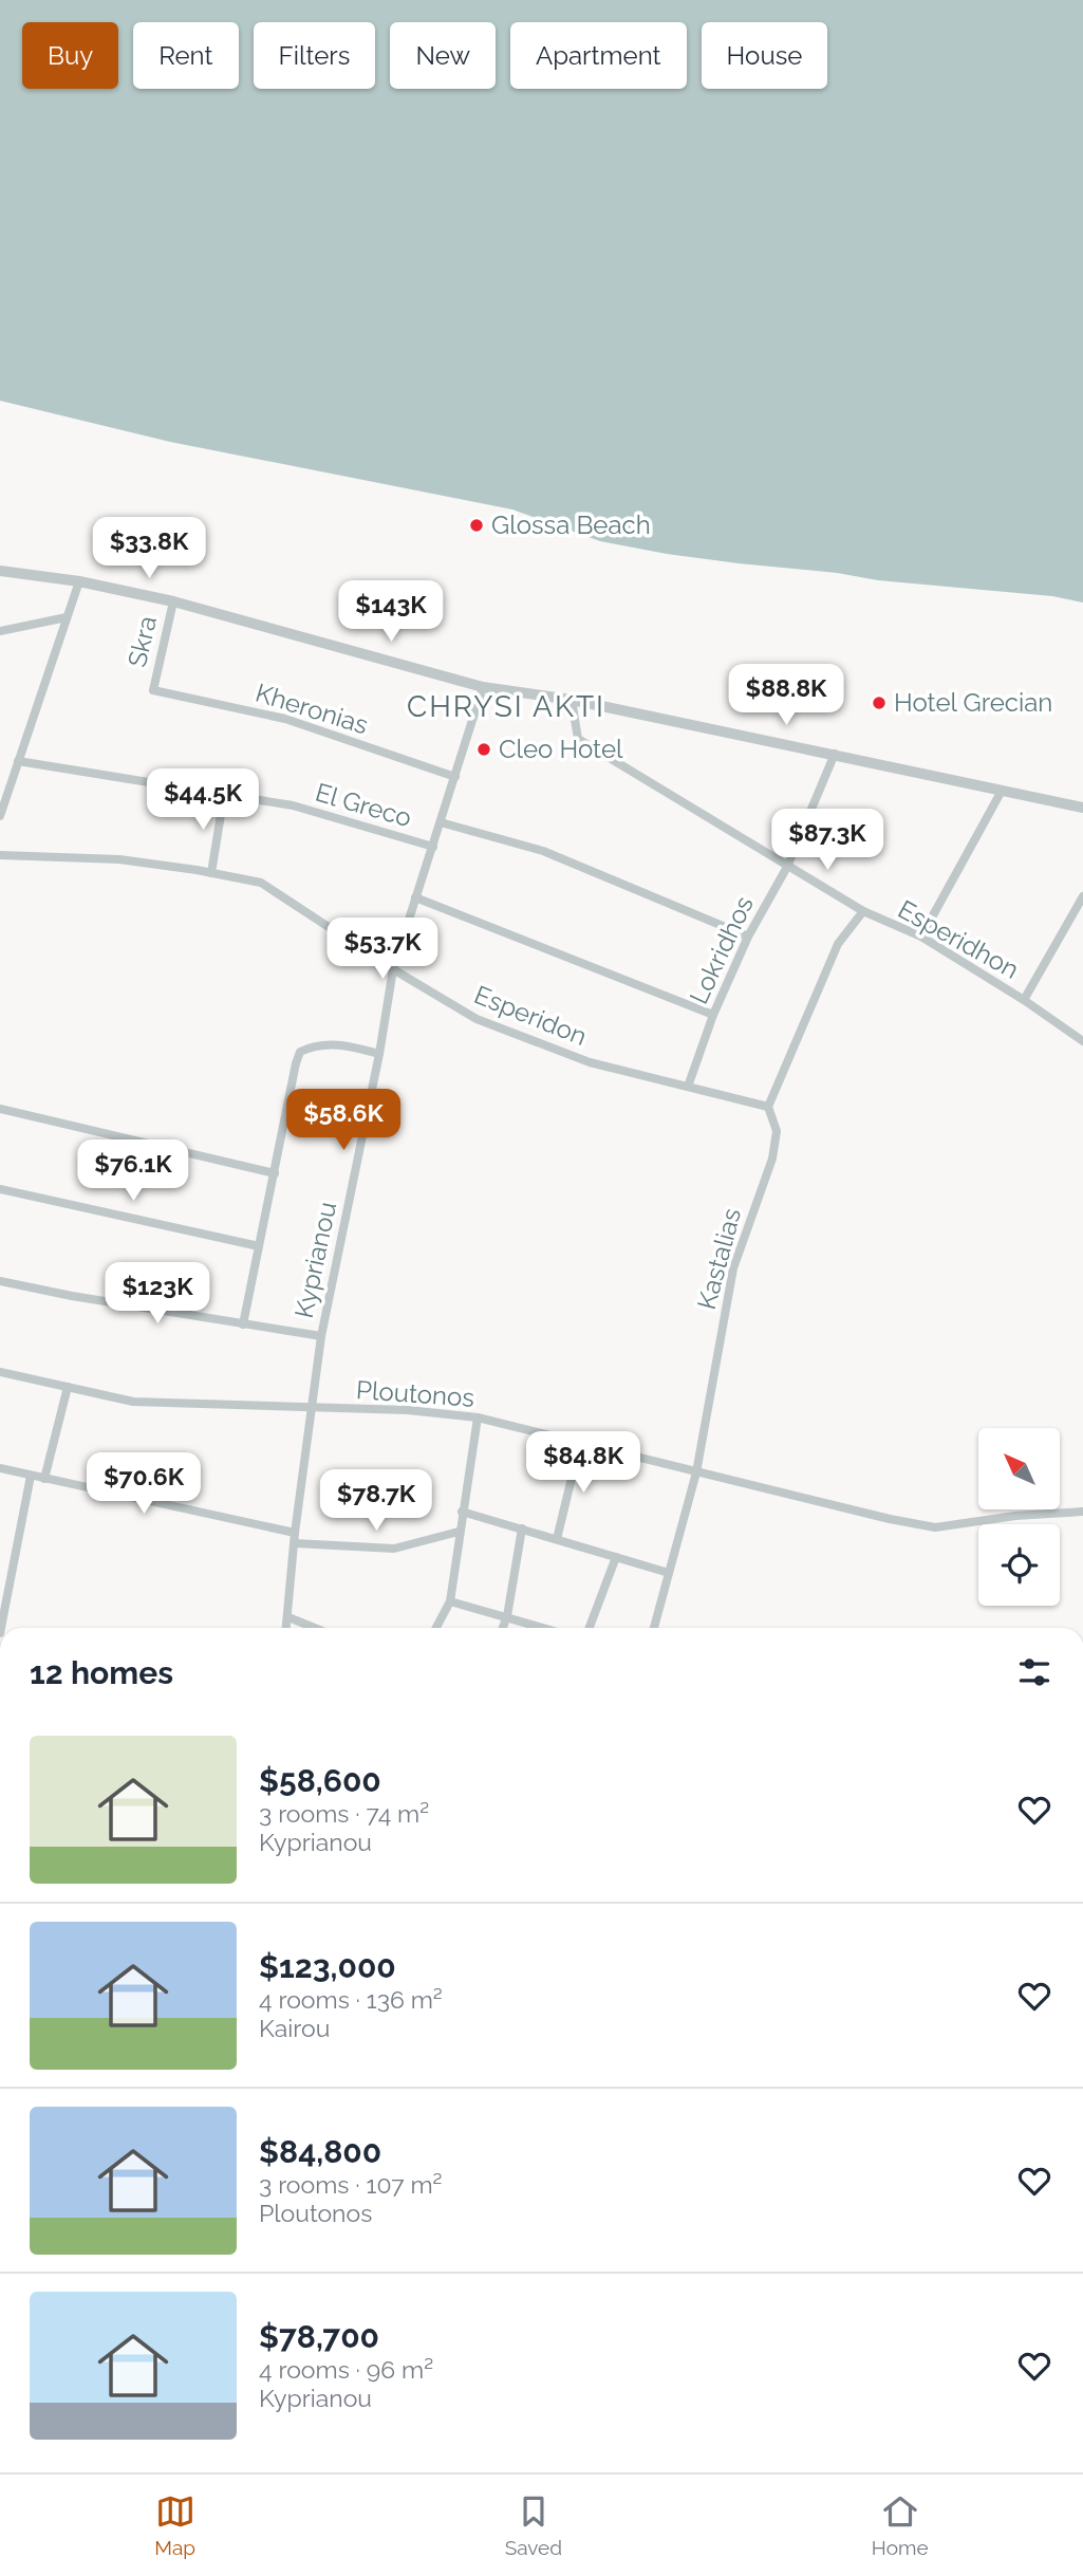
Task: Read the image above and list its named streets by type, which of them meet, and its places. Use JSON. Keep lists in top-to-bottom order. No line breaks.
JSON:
{"streets":{"street":["Skra","Kheronias","El Greco","Esperidhon","Lokridhos","Esperidon","Kastalias","Kyprianou","Ploutonos"]},"crossings":[["Skra","Kheronias"],["Kheronias","Kyprianou"],["El Greco","Kyprianou"],["Esperidhon","Lokridhos"],["Lokridhos","Esperidon"],["Esperidon","Kastalias"],["Esperidon","Kyprianou"],["Kastalias","Ploutonos"],["Kyprianou","Ploutonos"]],"districts":["CHRYSI AKTI"],"places":["Glossa Beach","Hotel Grecian","Cleo Hotel"],"north":"top left","page":{"chip":["Buy","Rent","Filters","New","Apartment","House"],"price":["$33.8K","$143K","$88.8K","$44.5K","$87.3K","$53.7K","$58.6K","$76.1K","$123K","$84.8K","$70.6K","$78.7K"],"heading":"12 homes","list":[{"name":"$58,600","note":"3 rooms · 74 m² · Kyprianou"},{"name":"$123,000","note":"4 rooms · 136 m² · Kairou"},{"name":"$84,800","note":"3 rooms · 107 m² · Ploutonos"},{"name":"$78,700","note":"4 rooms · 96 m² · Kyprianou"}],"tabs":["Map","Saved","Home"]}}
